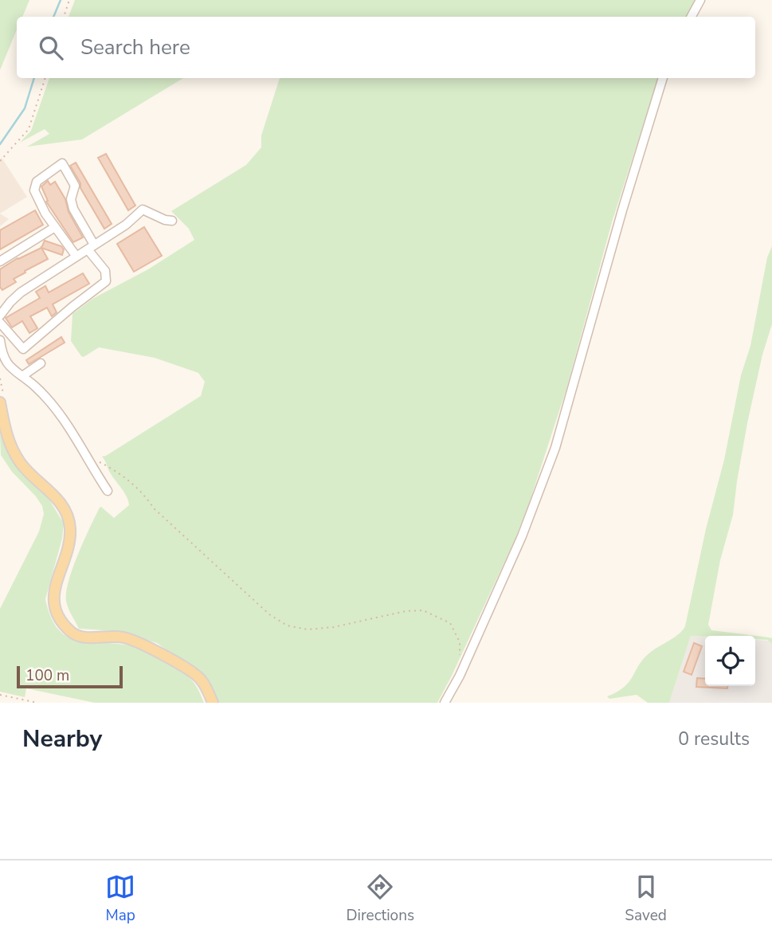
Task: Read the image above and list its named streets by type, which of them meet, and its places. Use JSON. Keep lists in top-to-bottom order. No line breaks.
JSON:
{"scale_bar":"100 m","page":{"search":"Search here","scale":"100 m","heading":["Nearby","0 results"],"nav":["Map","Directions","Saved"]}}
